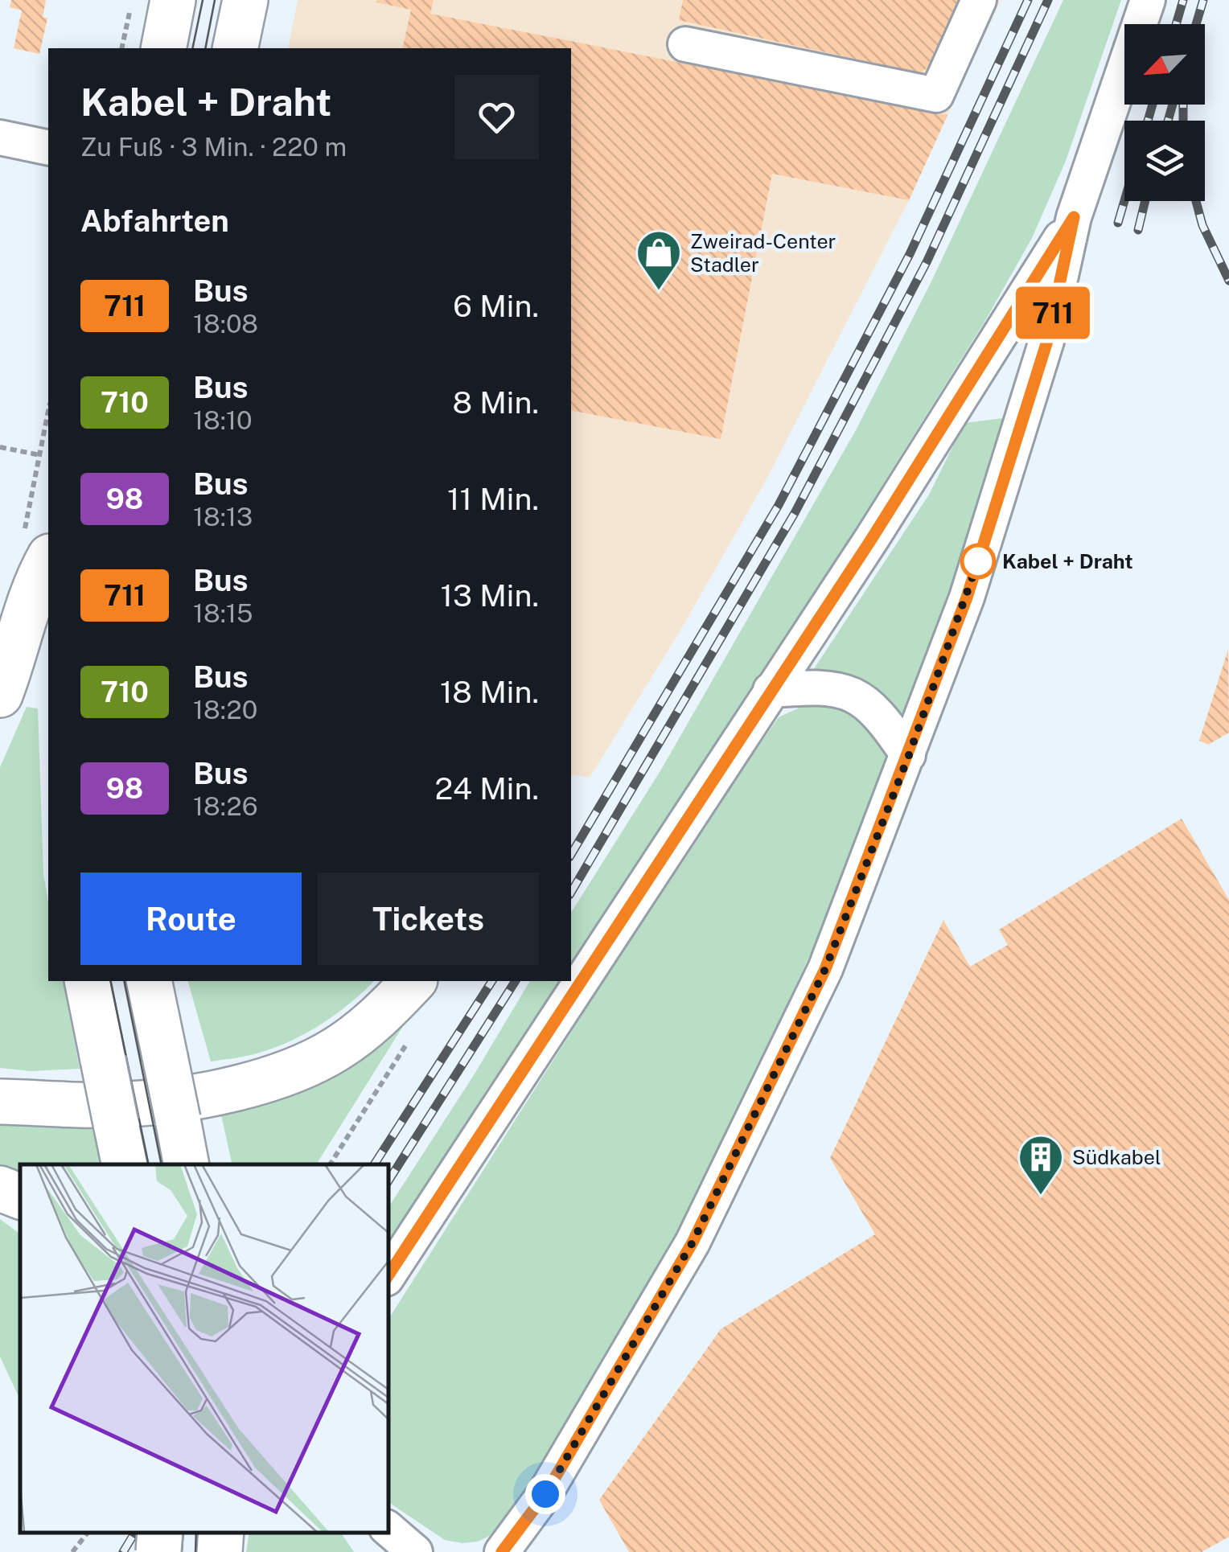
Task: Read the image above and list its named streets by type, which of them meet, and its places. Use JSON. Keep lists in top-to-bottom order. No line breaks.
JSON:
{"places":{"shop":["Zweirad-Center Stadler"],"other":["Kabel + Draht"],"building":["Südkabel"]},"lines":["bus line 711"],"north":"bottom left","page":{"on_map":"711","heading":[["Kabel + Draht","Zu Fuß · 3 Min. · 220 m"],"Abfahrten"],"list":[{"mark":"711","name":"Bus","note":"18:08","value":"6 Min."},{"mark":"710","name":"Bus","note":"18:10","value":"8 Min."},{"mark":"98","name":"Bus","note":"18:13","value":"11 Min."},{"mark":"711","name":"Bus","note":"18:15","value":"13 Min."},{"mark":"710","name":"Bus","note":"18:20","value":"18 Min."},{"mark":"98","name":"Bus","note":"18:26","value":"24 Min."}],"buttons":["Route","Tickets"]}}
